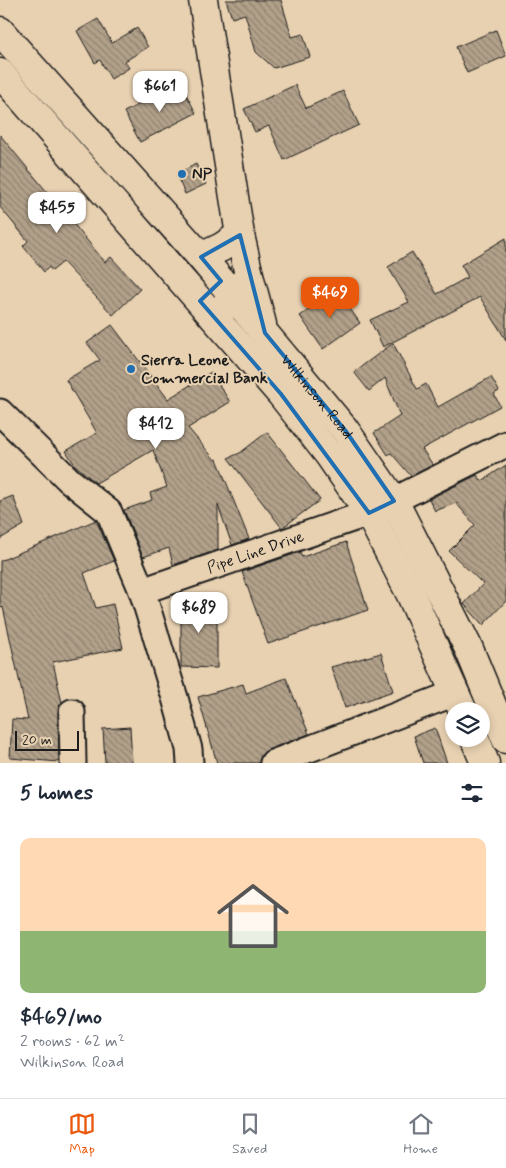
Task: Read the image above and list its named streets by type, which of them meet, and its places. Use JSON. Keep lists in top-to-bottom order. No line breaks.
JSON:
{"streets":{"main road":["Wilkinson Road"],"street":["Pipe Line Drive"]},"crossings":[["Wilkinson Road","Pipe Line Drive"]],"places":["NP","Sierra Leone Commercial Bank"],"scale_bar":"20 m","page":{"price":["$661","$455","$469","$412","$689"],"scale":"20 m","heading":"5 homes","list":[{"name":"$469/mo","note":"2 rooms · 62 m² · Wilkinson Road"}],"tabs":["Map","Saved","Home"]}}
